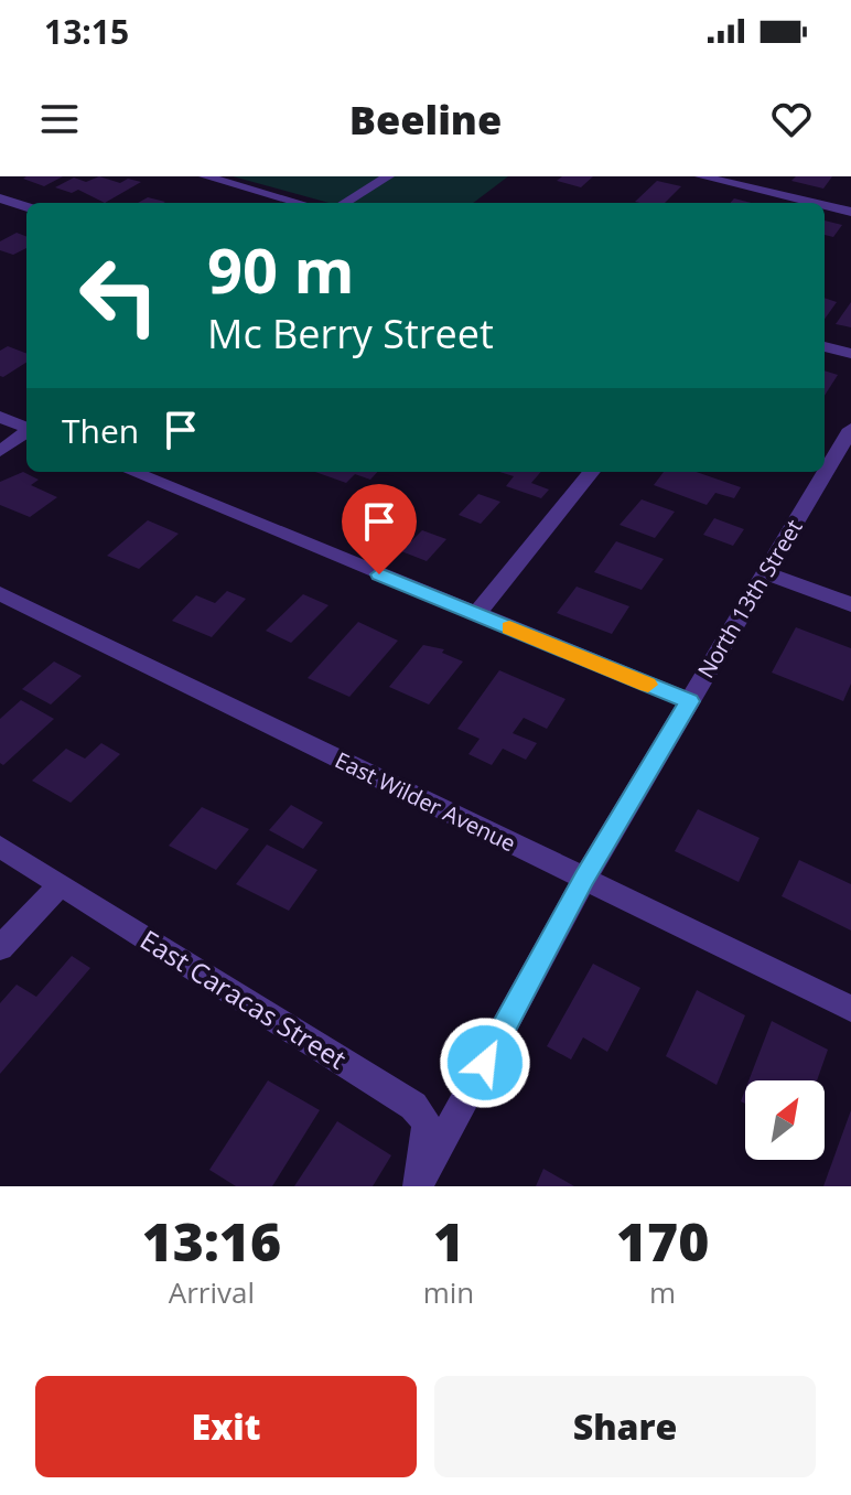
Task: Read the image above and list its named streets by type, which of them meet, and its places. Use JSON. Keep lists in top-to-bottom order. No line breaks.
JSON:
{"streets":{"street":["North 13th Street","East Wilder Avenue","East Caracas Street"]},"crossings":[["North 13th Street","East Wilder Avenue"],["North 13th Street","East Caracas Street"]],"north":"top right","page":{"status":"13:15","header":"Beeline","turn":["90 m","Mc Berry Street"],"then":"Then","eta":["13:16","Arrival","1","min","170","m"],"buttons":["Exit","Share"]}}
